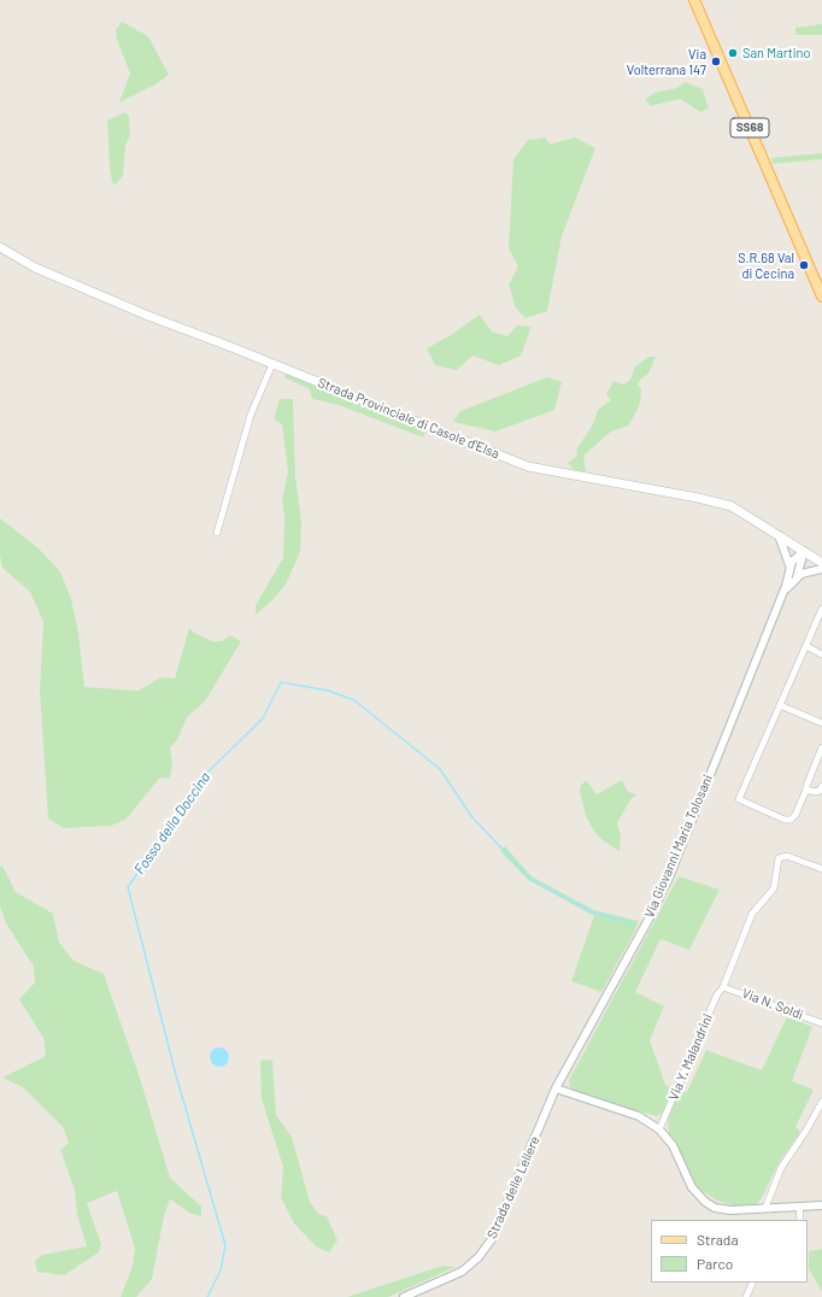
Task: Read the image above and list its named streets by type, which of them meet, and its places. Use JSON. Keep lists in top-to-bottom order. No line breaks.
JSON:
{"streets":{"main road":["SS68","Strada Provinciale di Casole d'Elsa"],"street":["Via Giovanni Maria Tolosani","Via N. Soldi","Via Y. Malandrini","Strada delle Lellere"]},"crossings":[["Strada Provinciale di Casole d'Elsa","Via Giovanni Maria Tolosani"],["Via Giovanni Maria Tolosani","Strada delle Lellere"],["Via N. Soldi","Via Y. Malandrini"]],"water":["Fosso della Doccina"],"places":["San Martino","Via Volterrana 147","S.R.68 Val di Cecina"],"legend":["Strada","Parco"]}
